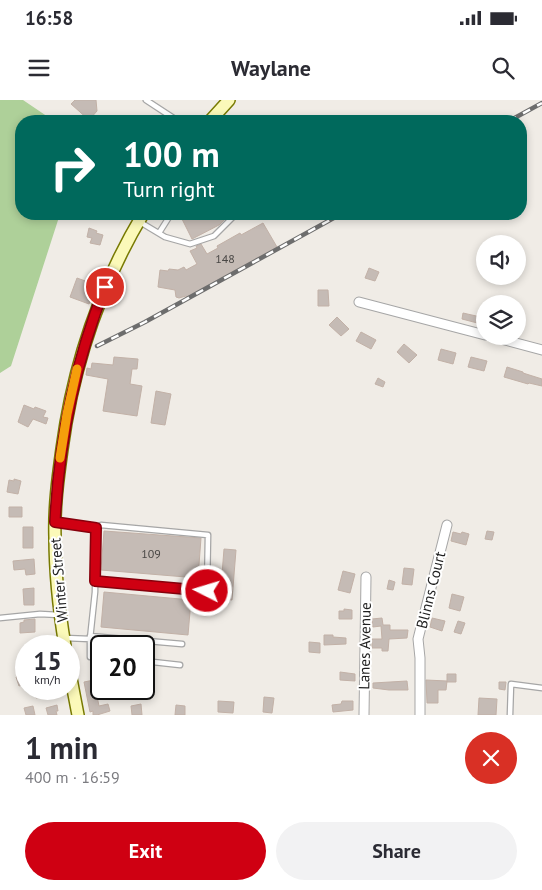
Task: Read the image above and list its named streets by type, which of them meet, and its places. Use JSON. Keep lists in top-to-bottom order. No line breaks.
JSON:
{"streets":{"street":["Winter Street","Blinns Court","Lanes Avenue"]},"house_numbers":["148","109"],"page":{"status":"16:58","header":"Waylane","turn":["100 m","Turn right"],"speed":"15 km/h","limit":"20","heading":["1 min","400 m · 16:59"],"buttons":["Exit","Share"]}}
